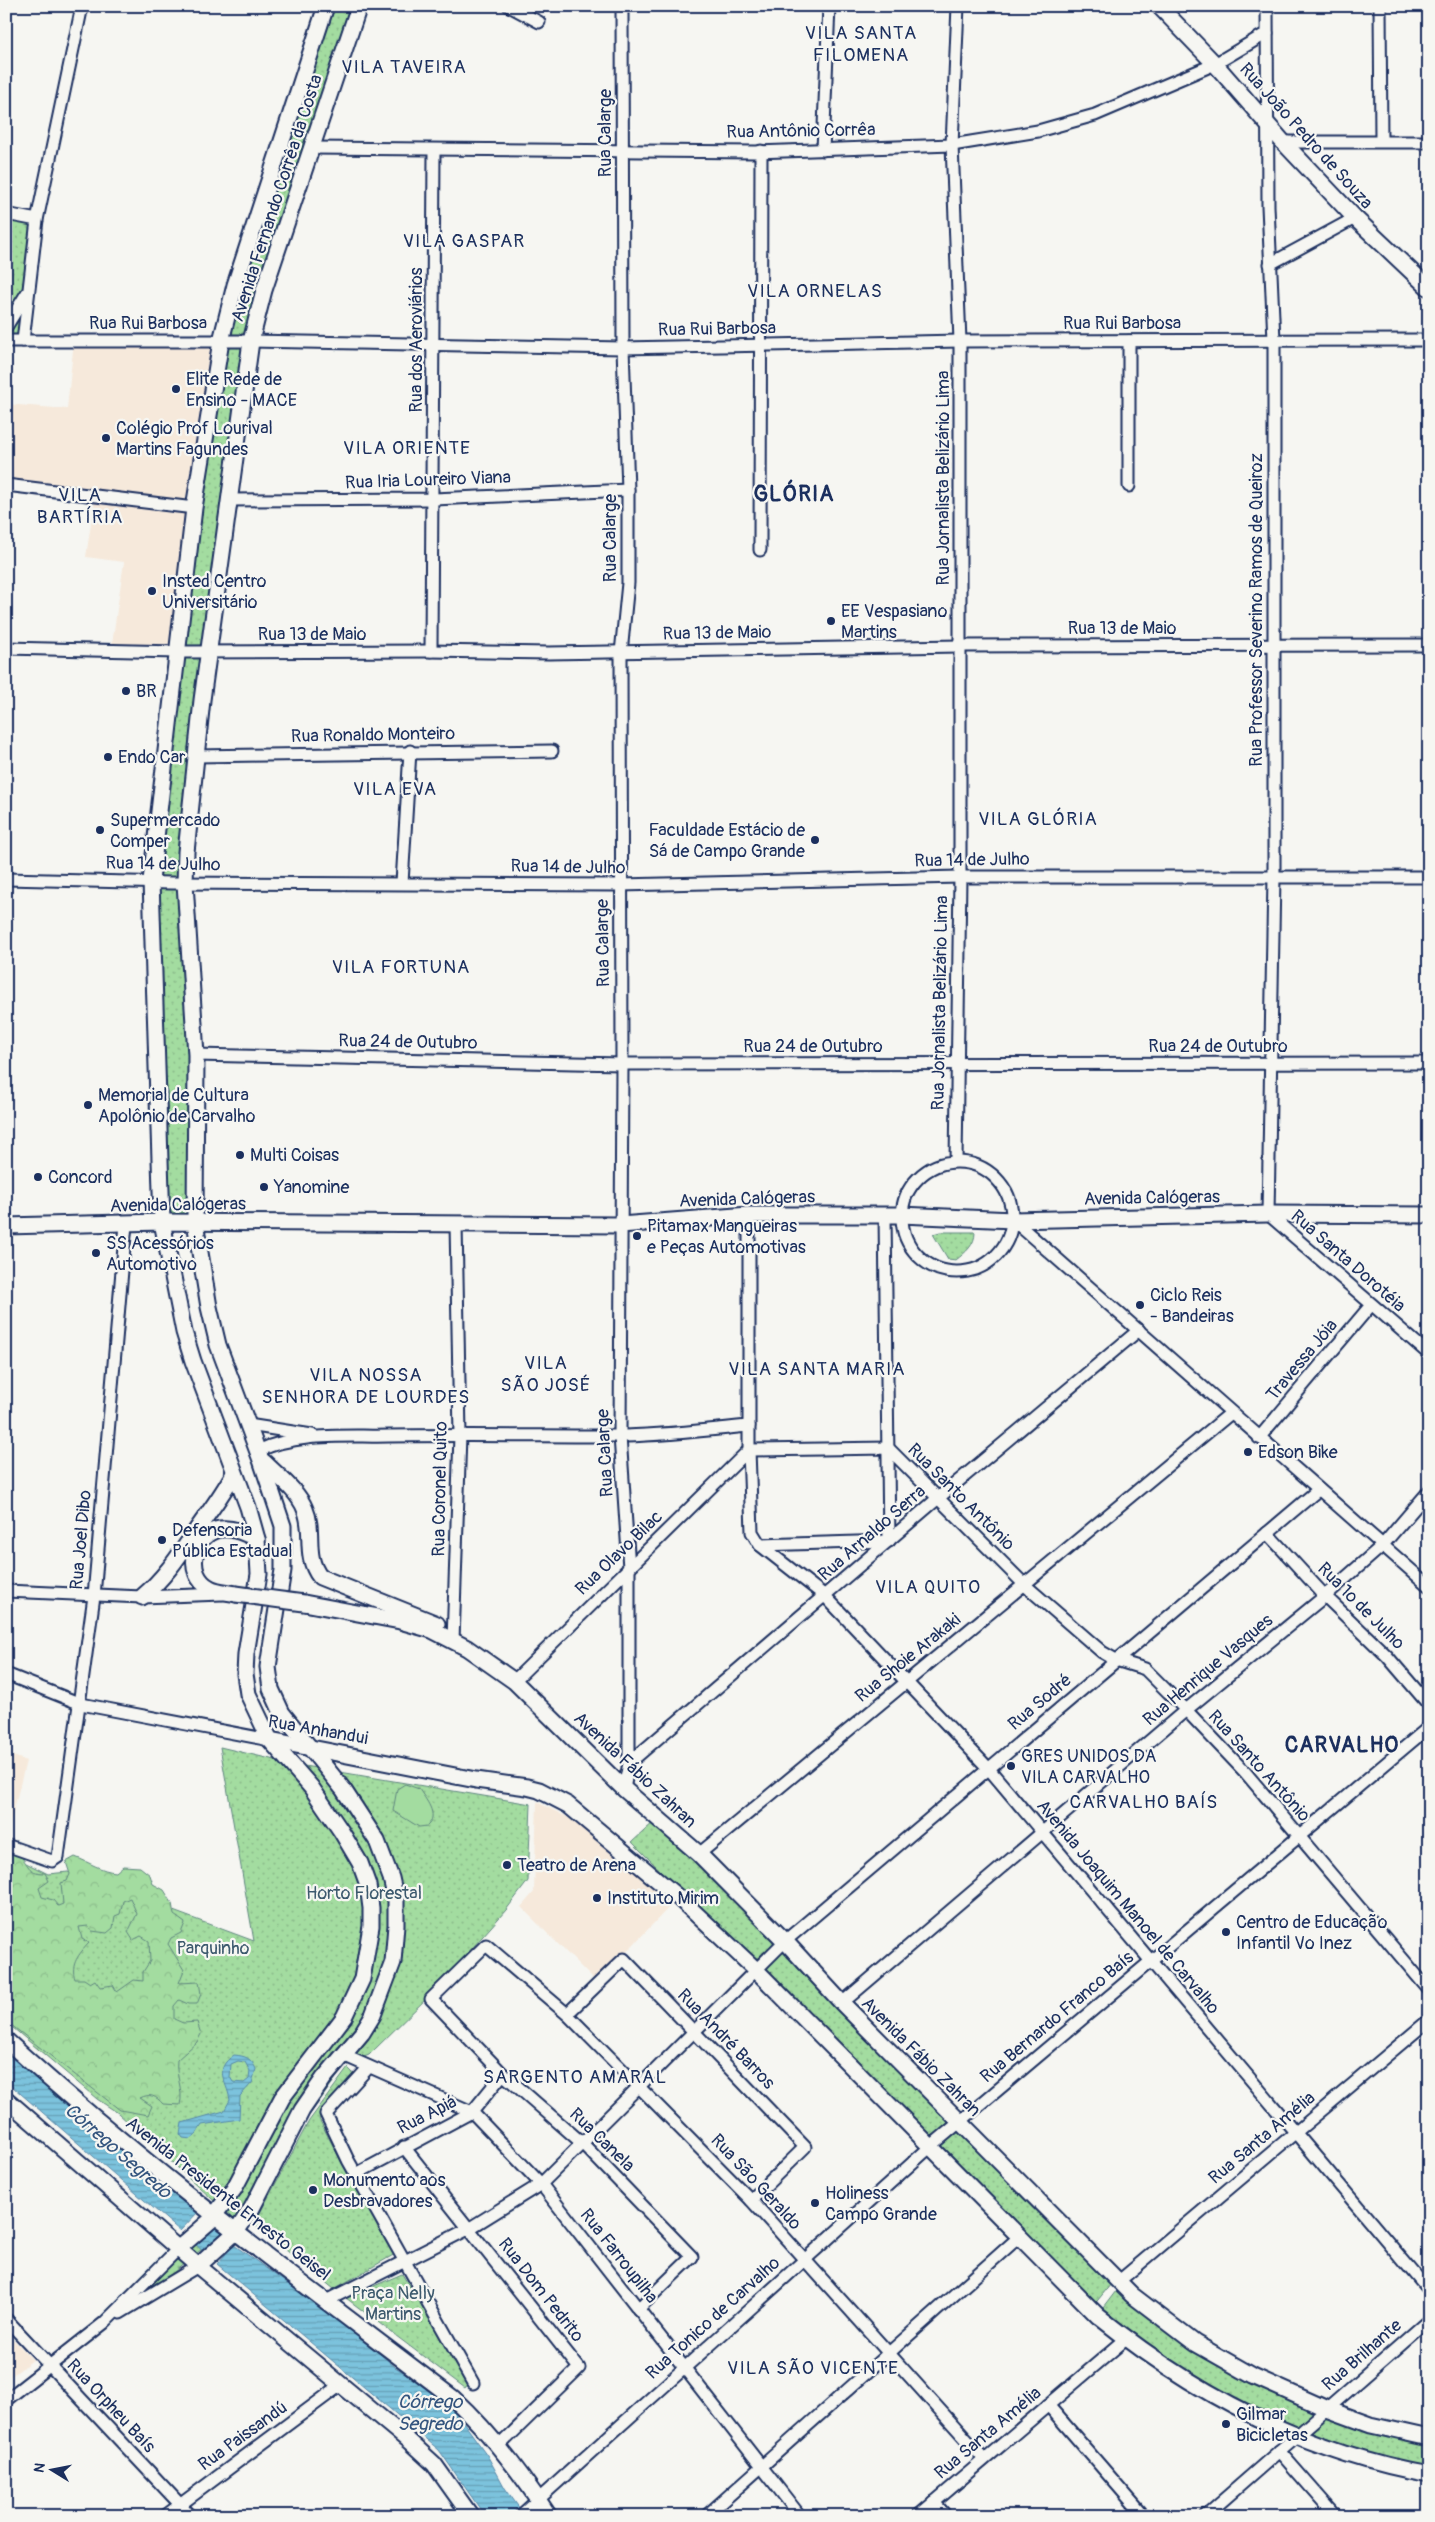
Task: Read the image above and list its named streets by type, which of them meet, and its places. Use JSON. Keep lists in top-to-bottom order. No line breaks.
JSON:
{"streets":{"main road":["Rua João Pedro de Souza","Avenida Fernando Corrêa da Costa","Avenida Calógeras","Rua Anhandui","Avenida Fábio Zahran","Avenida Presidente Ernesto Geisel"],"street":["Rua Antônio Corrêa","Rua Calarge","Rua Rui Barbosa","Rua dos Aeroviários","Rua Jornalista Belizário Lima","Rua Iria Loureiro Viana","Rua Professor Severino Ramos de Queiroz","Rua 13 de Maio","Rua Ronaldo Monteiro","Rua 14 de Julho","Rua 24 de Outubro","Rua Santa Dorotéia","Travessa Jóia","Rua Coronel Quito","Rua Santo Antônio","Rua Arnaldo Serra","Rua Joel Dibo","Rua Olavo Bilac","Rua 1º de Julho","Rua Shoie Arakaki","Rua Henrique Vasques","Rua Sodré","Avenida Joaquim Manoel de Carvalho","Rua Bernardo Franco Baís","Rua André Barros","Rua Apiá","Rua Santa Amélia","Rua Canela","Rua São Geraldo","Rua Farroupilha","Rua Dom Pedrito","Rua Tonico de Carvalho","Rua Brilhante","Rua Orpheu Baís","Rua Paissandú"]},"crossings":[["Rua Antônio Corrêa","Rua Calarge"],["Rua Antônio Corrêa","Rua João Pedro de Souza"],["Rua Antônio Corrêa","Avenida Fernando Corrêa da Costa"],["Rua Antônio Corrêa","Rua dos Aeroviários"],["Rua Antônio Corrêa","Rua Jornalista Belizário Lima"],["Rua Antônio Corrêa","Rua Professor Severino Ramos de Queiroz"],["Rua Calarge","Rua Rui Barbosa"],["Rua Calarge","Rua Iria Loureiro Viana"],["Rua Calarge","Rua 13 de Maio"],["Rua Calarge","Rua 14 de Julho"],["Rua Calarge","Rua 24 de Outubro"],["Rua Calarge","Avenida Calógeras"],["Rua Calarge","Rua Arnaldo Serra"],["Rua Calarge","Rua Olavo Bilac"],["Rua Calarge","Avenida Fábio Zahran"],["Rua João Pedro de Souza","Rua Professor Severino Ramos de Queiroz"],["Avenida Fernando Corrêa da Costa","Rua Rui Barbosa"],["Avenida Fernando Corrêa da Costa","Rua Iria Loureiro Viana"],["Avenida Fernando Corrêa da Costa","Rua 13 de Maio"],["Avenida Fernando Corrêa da Costa","Rua Ronaldo Monteiro"],["Avenida Fernando Corrêa da Costa","Rua 14 de Julho"],["Avenida Fernando Corrêa da Costa","Rua 24 de Outubro"],["Avenida Fernando Corrêa da Costa","Avenida Calógeras"],["Avenida Fernando Corrêa da Costa","Rua Anhandui"],["Avenida Fernando Corrêa da Costa","Avenida Presidente Ernesto Geisel"],["Avenida Fernando Corrêa da Costa","Rua Farroupilha"],["Rua Rui Barbosa","Rua dos Aeroviários"],["Rua Rui Barbosa","Rua Jornalista Belizário Lima"],["Rua Rui Barbosa","Rua Professor Severino Ramos de Queiroz"],["Rua dos Aeroviários","Rua Iria Loureiro Viana"],["Rua dos Aeroviários","Rua 13 de Maio"],["Rua Jornalista Belizário Lima","Rua 13 de Maio"],["Rua Jornalista Belizário Lima","Rua 14 de Julho"],["Rua Jornalista Belizário Lima","Rua 24 de Outubro"],["Rua Professor Severino Ramos de Queiroz","Rua 13 de Maio"],["Rua Professor Severino Ramos de Queiroz","Rua 14 de Julho"],["Rua Professor Severino Ramos de Queiroz","Rua 24 de Outubro"],["Rua Professor Severino Ramos de Queiroz","Avenida Calógeras"],["Rua Professor Severino Ramos de Queiroz","Rua Santa Dorotéia"],["Avenida Calógeras","Rua Santa Dorotéia"],["Avenida Calógeras","Rua Coronel Quito"],["Avenida Calógeras","Rua Joel Dibo"],["Avenida Calógeras","Avenida Joaquim Manoel de Carvalho"],["Rua Santa Dorotéia","Travessa Jóia"],["Rua Coronel Quito","Avenida Fábio Zahran"],["Rua Santo Antônio","Rua Arnaldo Serra"],["Rua Santo Antônio","Rua Shoie Arakaki"],["Rua Santo Antônio","Rua Henrique Vasques"],["Rua Santo Antônio","Rua Sodré"],["Rua Santo Antônio","Rua Bernardo Franco Baís"],["Rua Arnaldo Serra","Avenida Joaquim Manoel de Carvalho"],["Rua Joel Dibo","Rua Anhandui"],["Rua Olavo Bilac","Avenida Fábio Zahran"],["Rua Olavo Bilac","Avenida Joaquim Manoel de Carvalho"],["Rua 1º de Julho","Rua Henrique Vasques"],["Rua 1º de Julho","Rua Sodré"],["Rua Shoie Arakaki","Avenida Fábio Zahran"],["Rua Shoie Arakaki","Avenida Joaquim Manoel de Carvalho"],["Rua Henrique Vasques","Avenida Fábio Zahran"],["Rua Henrique Vasques","Avenida Joaquim Manoel de Carvalho"],["Rua Sodré","Rua Anhandui"],["Rua Sodré","Avenida Fábio Zahran"],["Rua Sodré","Avenida Joaquim Manoel de Carvalho"],["Rua Sodré","Rua André Barros"],["Rua Sodré","Rua Canela"],["Rua Sodré","Rua São Geraldo"],["Rua Sodré","Avenida Presidente Ernesto Geisel"],["Rua Sodré","Rua Farroupilha"],["Rua Sodré","Rua Dom Pedrito"],["Avenida Fábio Zahran","Rua Bernardo Franco Baís"],["Avenida Fábio Zahran","Rua Santa Amélia"],["Avenida Fábio Zahran","Rua Brilhante"],["Avenida Joaquim Manoel de Carvalho","Rua Bernardo Franco Baís"],["Avenida Joaquim Manoel de Carvalho","Rua Santa Amélia"],["Rua Bernardo Franco Baís","Rua Tonico de Carvalho"],["Rua André Barros","Rua São Geraldo"],["Rua Apiá","Rua Canela"],["Rua Apiá","Rua Farroupilha"],["Rua Apiá","Rua Dom Pedrito"],["Rua Santa Amélia","Rua São Geraldo"],["Rua Canela","Rua São Geraldo"],["Rua Canela","Rua Farroupilha"],["Rua São Geraldo","Rua Tonico de Carvalho"],["Avenida Presidente Ernesto Geisel","Rua Dom Pedrito"],["Avenida Presidente Ernesto Geisel","Rua Tonico de Carvalho"],["Rua Farroupilha","Rua Tonico de Carvalho"],["Rua Orpheu Baís","Rua Paissandú"]],"districts":["VILA SANTA FILOMENA","VILA TAVEIRA","VILA GASPAR","VILA ORNELAS","VILA ORIENTE","GLÓRIA","VILA BARTÍRIA","VILA EVA","VILA GLÓRIA","VILA FORTUNA","VILA SÃO JOSÉ","VILA SANTA MARIA","VILA NOSSA SENHORA DE LOURDES","VILA QUITO","CARVALHO","CARVALHO BAÍS","SARGENTO AMARAL","VILA SÃO VICENTE"],"water":["Córrego Segredo"],"parks":["Horto Florestal","Parquinho","Praça Nelly Martins"],"places":["Elite Rede de Ensino - MACE","Colégio Prof Lourival Martins Fagundes","Insted Centro Universitário","EE Vespasiano Martins","BR","Endo Car","Supermercado Comper","Faculdade Estácio de Sá de Campo Grande","Memorial de Cultura Apolônio de Carvalho","Multi Coisas","Concord","Yanomine","Pitamax Mangueiras e Peças Automotivas","SS Acessórios Automotivo","Ciclo Reis - Bandeiras","Edson Bike","Defensoria Pública Estadual","GRES UNIDOS DA VILA CARVALHO","Teatro de Arena","Instituto Mirim","Centro de Educação Infantil Vo Inez","Monumento aos Desbravadores","Holiness Campo Grande","Gilmar Bicicletas"],"north":"left"}
